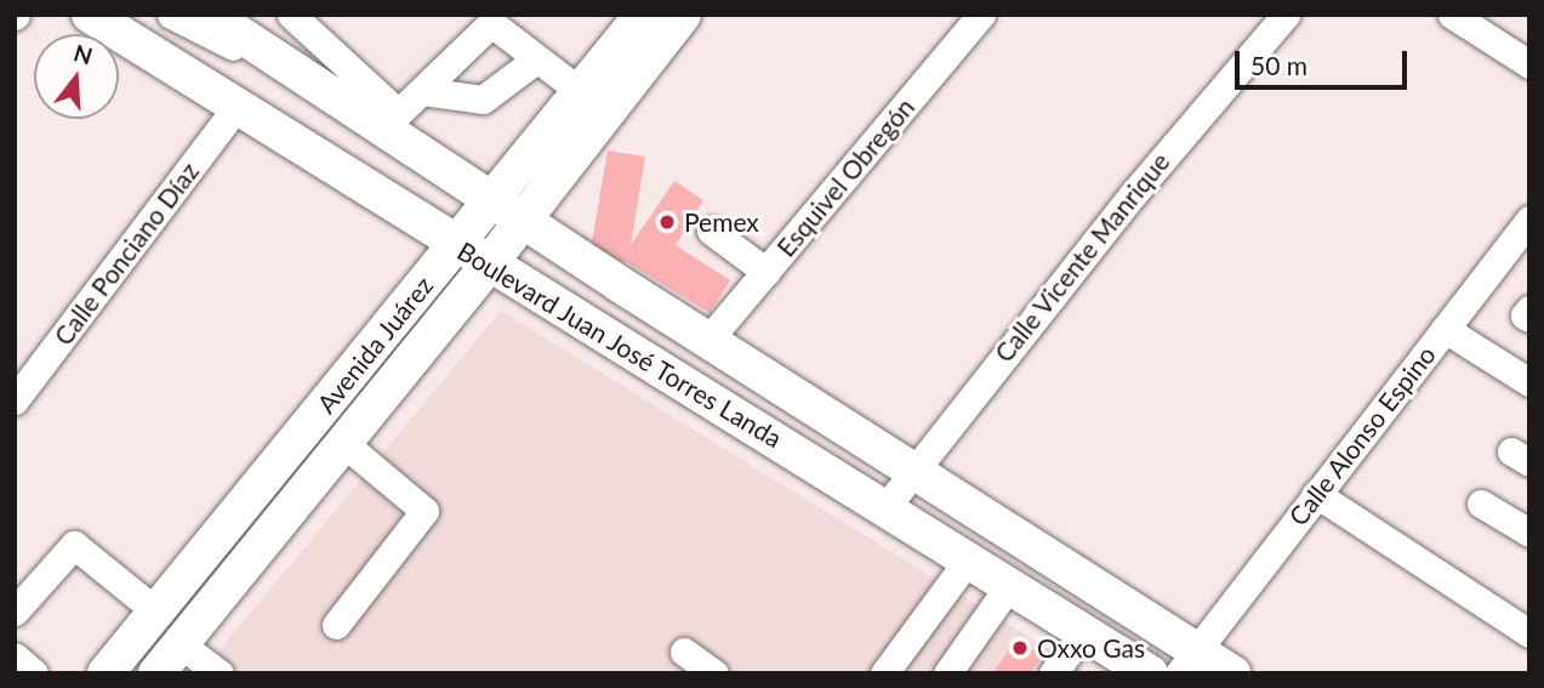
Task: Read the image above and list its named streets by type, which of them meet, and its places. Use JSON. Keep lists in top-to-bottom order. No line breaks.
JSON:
{"streets":{"main road":["Avenida Juárez","Boulevard Juan José Torres Landa"],"street":["Esquivel Obregón","Calle Ponciano Díaz","Calle Vicente Manrique","Calle Alonso Espino"]},"crossings":[["Esquivel Obregón","Boulevard Juan José Torres Landa"],["Calle Ponciano Díaz","Boulevard Juan José Torres Landa"],["Calle Vicente Manrique","Boulevard Juan José Torres Landa"],["Avenida Juárez","Boulevard Juan José Torres Landa"],["Boulevard Juan José Torres Landa","Calle Alonso Espino"]],"places":["Pemex","Oxxo Gas"],"scale_bar":"50 m","north":"top"}
